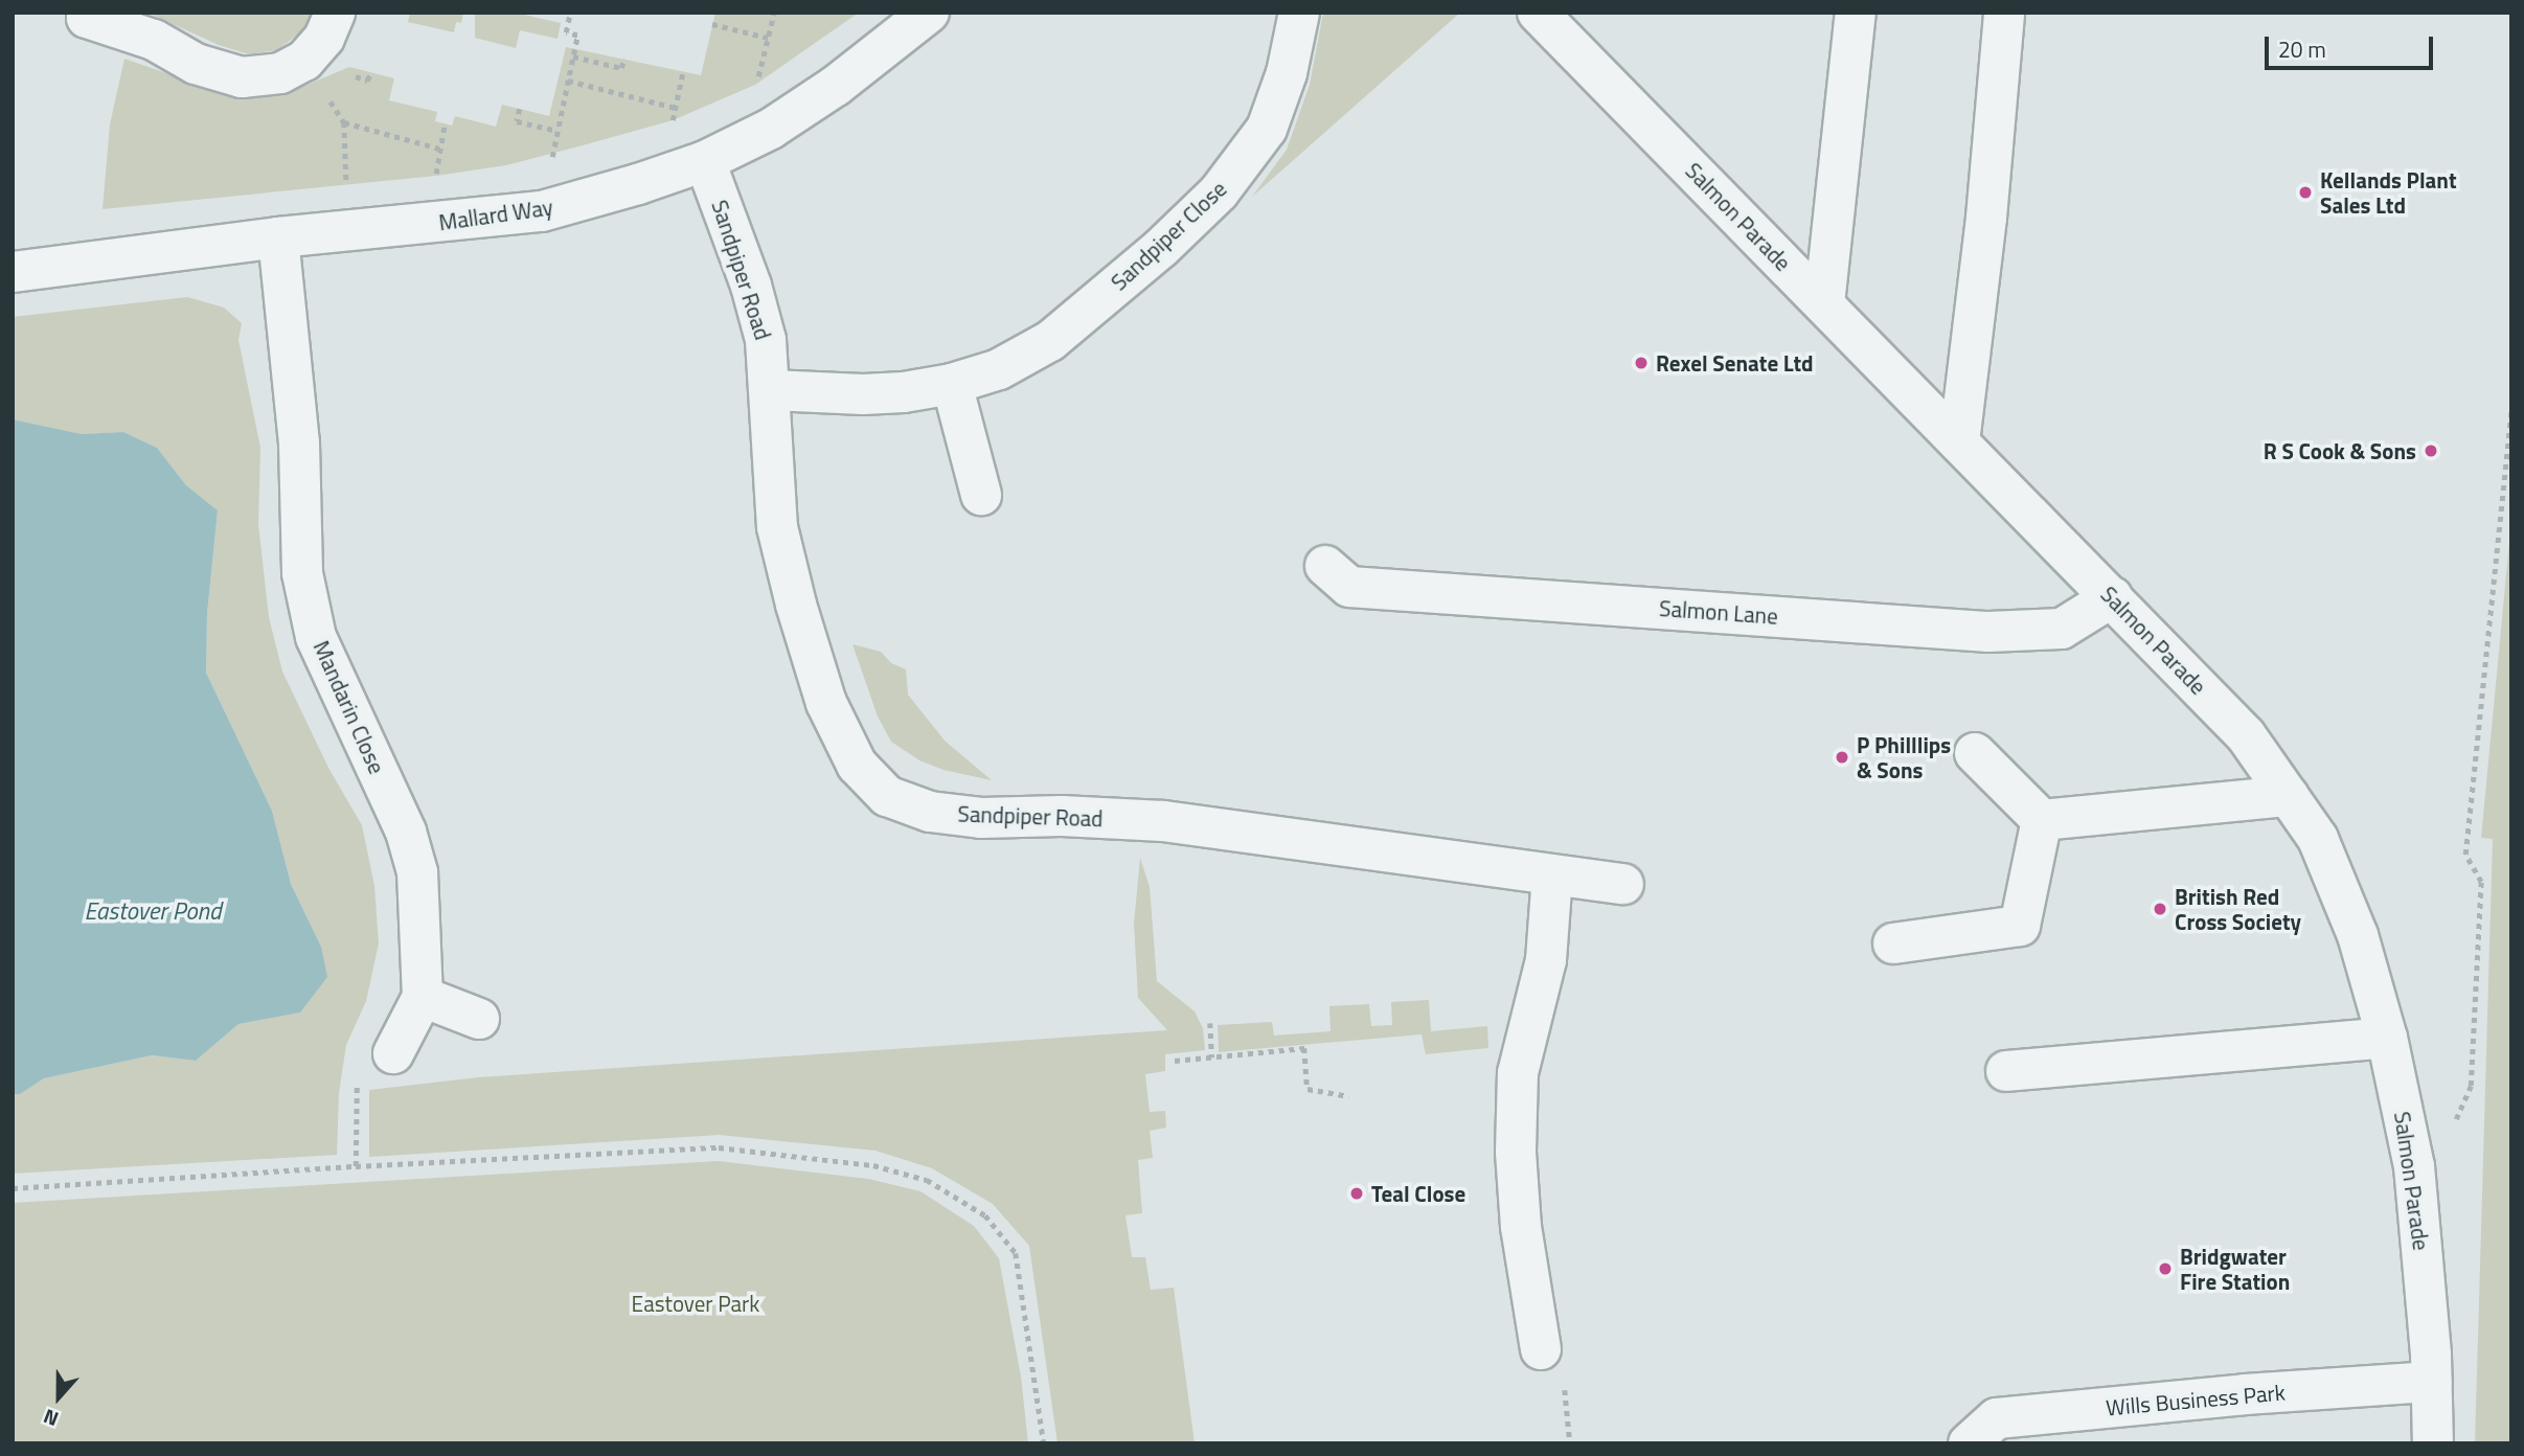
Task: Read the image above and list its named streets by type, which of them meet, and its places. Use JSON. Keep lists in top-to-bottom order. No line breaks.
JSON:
{"streets":{"street":["Mallard Way","Salmon Parade","Sandpiper Close","Sandpiper Road","Salmon Lane","Mandarin Close","Wills Business Park"]},"crossings":[["Mallard Way","Sandpiper Road"],["Mallard Way","Mandarin Close"],["Salmon Parade","Salmon Lane"],["Salmon Parade","Wills Business Park"],["Sandpiper Close","Sandpiper Road"]],"water":["Eastover Pond"],"parks":["Eastover Park"],"places":["Kellands Plant Sales Ltd","Rexel Senate Ltd","R S Cook & Sons","P Philllips & Sons","British Red Cross Society","Teal Close","Bridgwater Fire Station"],"scale_bar":"20 m","north":"bottom"}
